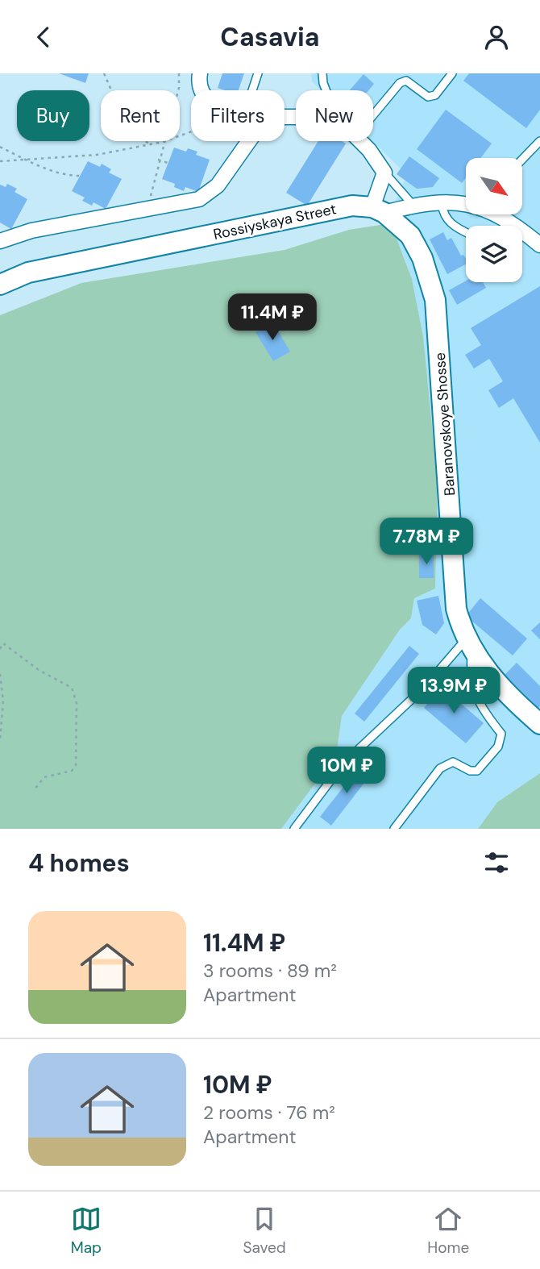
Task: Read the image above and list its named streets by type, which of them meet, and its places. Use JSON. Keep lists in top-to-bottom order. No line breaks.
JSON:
{"streets":{"main road":["Rossiyskaya Street","Baranovskoye Shosse"]},"crossings":[["Rossiyskaya Street","Baranovskoye Shosse"]],"north":"bottom right","page":{"header":"Casavia","chip":["Buy","Rent","Filters","New"],"price":["11.4M ₽","7.78M ₽","13.9M ₽","10M ₽"],"heading":"4 homes","list":[{"name":"11.4M ₽","note":"3 rooms · 89 m² · Apartment"},{"name":"10M ₽","note":"2 rooms · 76 m² · Apartment"}],"tabs":["Map","Saved","Home"]}}
